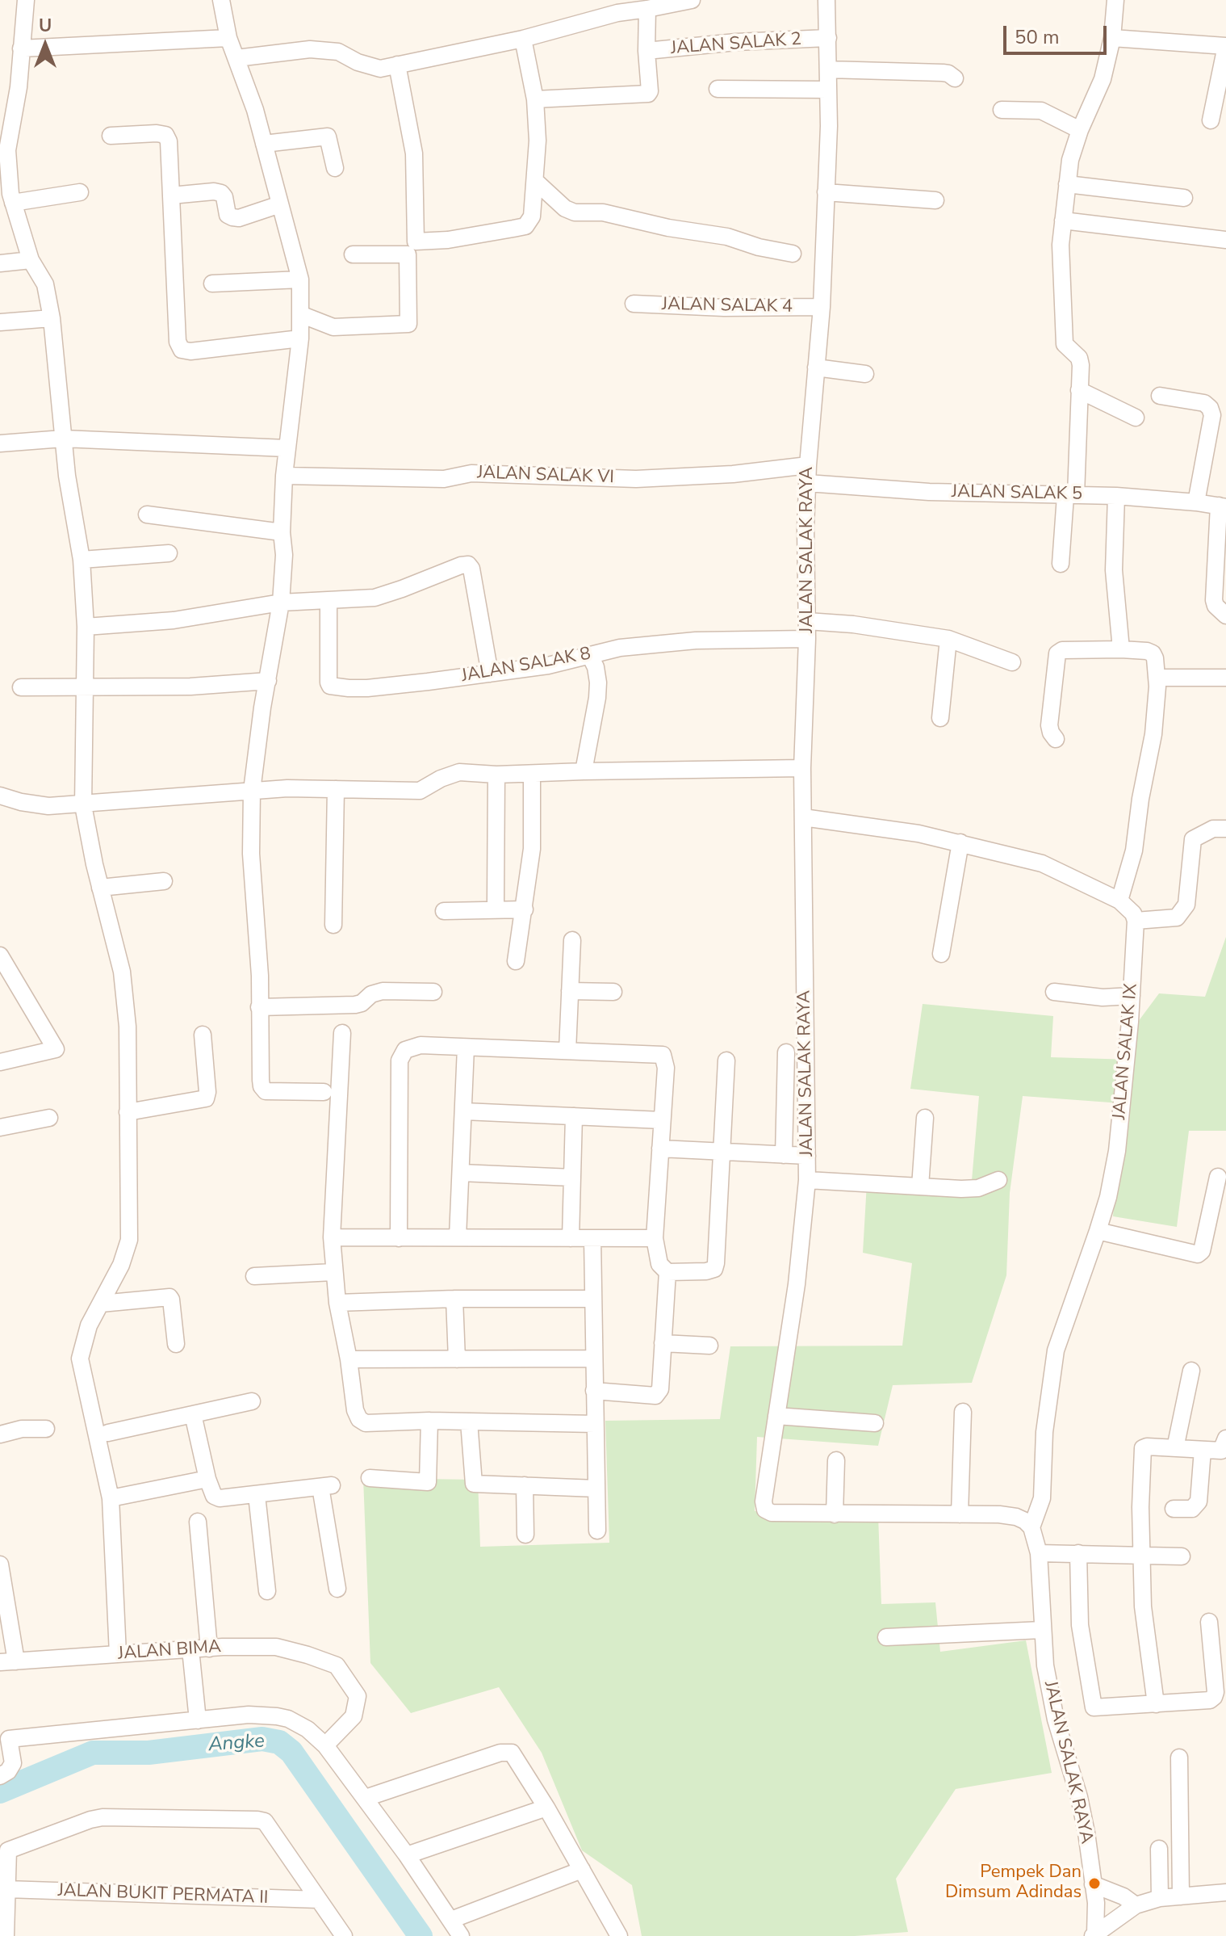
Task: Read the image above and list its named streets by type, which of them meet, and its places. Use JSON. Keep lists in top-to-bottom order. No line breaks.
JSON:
{"streets":{"street":["JALAN SALAK 2","JALAN SALAK 4","JALAN SALAK VI","JALAN SALAK 5","JALAN SALAK RAYA","JALAN SALAK 8","JALAN SALAK IX","JALAN BIMA","JALAN BUKIT PERMATA II"]},"crossings":[["JALAN SALAK 2","JALAN SALAK RAYA"],["JALAN SALAK 4","JALAN SALAK RAYA"],["JALAN SALAK VI","JALAN SALAK RAYA"],["JALAN SALAK 5","JALAN SALAK RAYA"],["JALAN SALAK RAYA","JALAN SALAK 8"],["JALAN SALAK RAYA","JALAN SALAK IX"]],"water":["Angke"],"places":["Pempek Dan Dimsum Adindas"],"scale_bar":"50 m","north":"top"}
